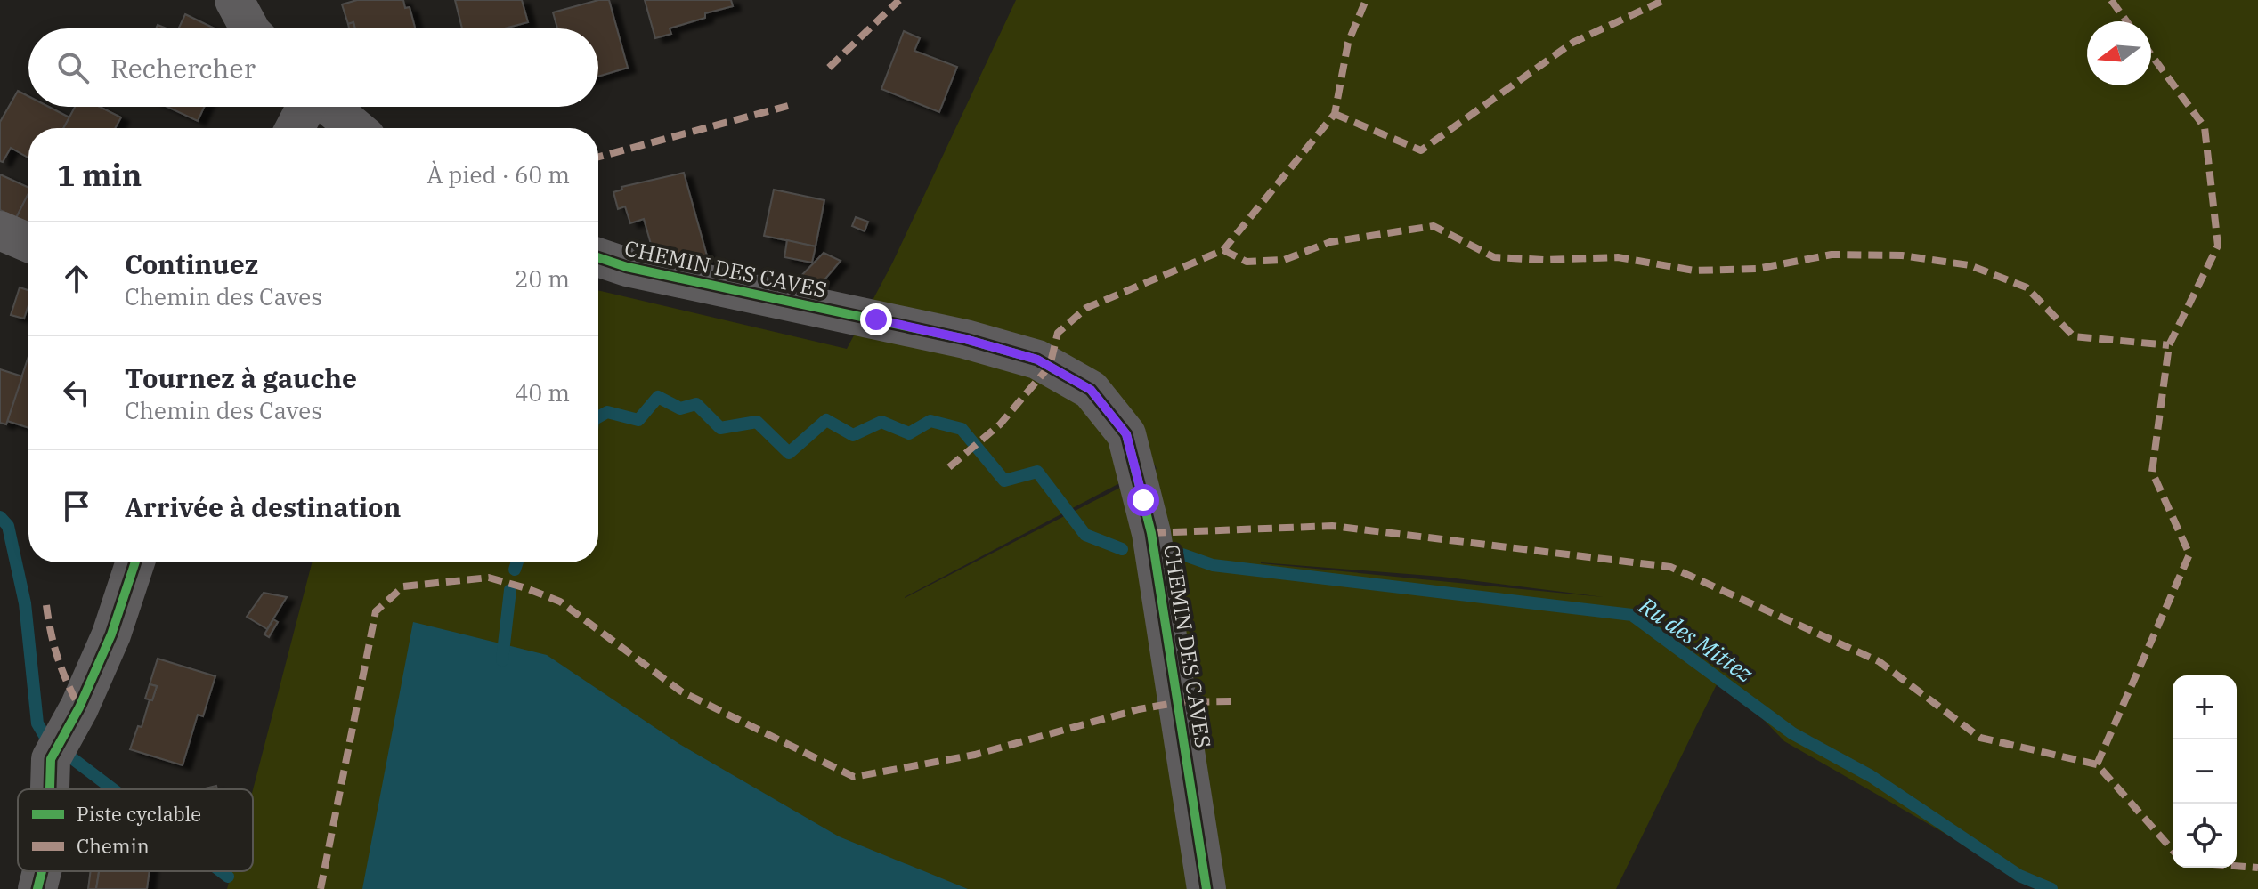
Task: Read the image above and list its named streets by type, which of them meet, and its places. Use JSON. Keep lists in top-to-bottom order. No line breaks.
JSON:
{"streets":{"street":["CHEMIN DES CAVES"]},"water":["Ru des Mittez"],"legend":["Piste cyclable","Chemin"],"north":"left","page":{"search":"Rechercher","heading":["1 min","À pied · 60 m"],"list":[["Continuez","Chemin des Caves","20 m"],["Tournez à gauche","Chemin des Caves","40 m"],"Arrivée à destination"],"map_buttons":["+","−"]}}
